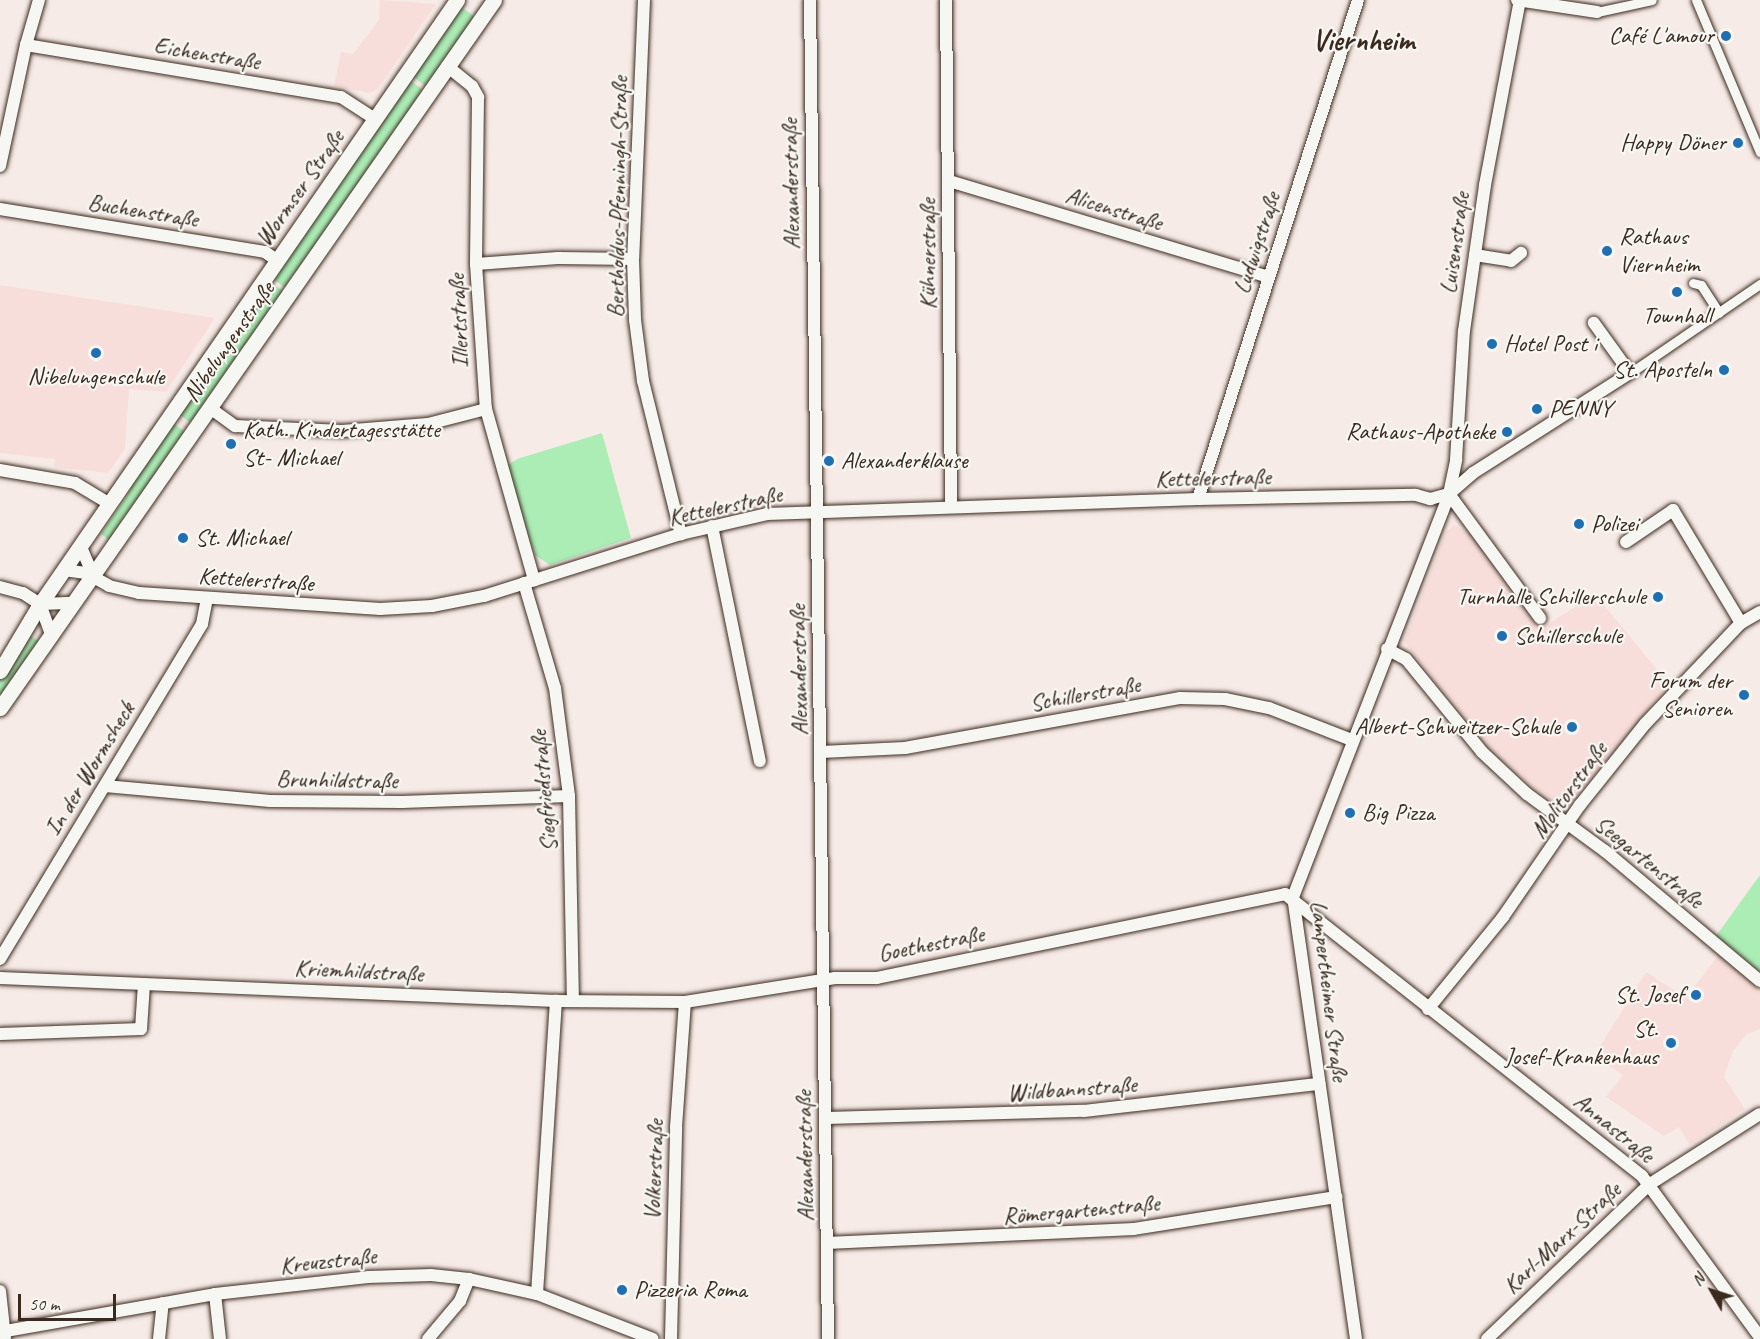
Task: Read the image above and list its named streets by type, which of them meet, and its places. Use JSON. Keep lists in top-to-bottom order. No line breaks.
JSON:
{"streets":{"street":["Eichenstraße","Alexanderstraße","Wormser Straße","Bertholdus-Pfenningh-Straße","Alicenstraße","Buchenstraße","Ludwigstraße","Luisenstraße","Kühnerstraße","Illertstraße","Nibelungenstraße","Kettelerstraße","Schillerstraße","In der Wormsheck","Brunhildstraße","Molitorstraße","Siegfriedstraße","Seegartenstraße","Goethestraße","Kriemhildstraße","Lampertheimer Straße","Wildbannstraße","Annastraße","Volkerstraße","Römergartenstraße","Karl-Marx-Straße","Kreuzstraße"]},"crossings":[["Eichenstraße","Wormser Straße"],["Alexanderstraße","Kettelerstraße"],["Alexanderstraße","Schillerstraße"],["Alexanderstraße","Goethestraße"],["Alexanderstraße","Wildbannstraße"],["Alexanderstraße","Römergartenstraße"],["Wormser Straße","Buchenstraße"],["Wormser Straße","Kettelerstraße"],["Bertholdus-Pfenningh-Straße","Kettelerstraße"],["Alicenstraße","Ludwigstraße"],["Alicenstraße","Kühnerstraße"],["Ludwigstraße","Kettelerstraße"],["Luisenstraße","Kettelerstraße"],["Luisenstraße","Lampertheimer Straße"],["Kühnerstraße","Kettelerstraße"],["Illertstraße","Nibelungenstraße"],["Illertstraße","Kettelerstraße"],["Illertstraße","Siegfriedstraße"],["Nibelungenstraße","Kettelerstraße"],["Kettelerstraße","In der Wormsheck"],["Kettelerstraße","Siegfriedstraße"],["Kettelerstraße","Lampertheimer Straße"],["Schillerstraße","Lampertheimer Straße"],["In der Wormsheck","Brunhildstraße"],["Brunhildstraße","Siegfriedstraße"],["Molitorstraße","Seegartenstraße"],["Molitorstraße","Annastraße"],["Siegfriedstraße","Goethestraße"],["Siegfriedstraße","Kriemhildstraße"],["Seegartenstraße","Lampertheimer Straße"],["Goethestraße","Kriemhildstraße"],["Goethestraße","Lampertheimer Straße"],["Goethestraße","Annastraße"],["Goethestraße","Volkerstraße"],["Lampertheimer Straße","Wildbannstraße"],["Lampertheimer Straße","Annastraße"],["Lampertheimer Straße","Römergartenstraße"],["Annastraße","Karl-Marx-Straße"]],"districts":["Viernheim"],"places":["Café L'amour","Happy Döner","Rathaus Viernheim","Townhall","Hotel Post i","Nibelungenschule","St. Aposteln","PENNY","Rathaus-Apotheke","Kath. Kindertagesstätte St- Michael","Alexanderklause","Polizei","St. Michael","Turnhalle Schillerschule","Schillerschule","Forum der Senioren","Albert-Schweitzer-Schule","Big Pizza","St. Josef","St. Josef-Krankenhaus","Pizzeria Roma"],"scale_bar":"50 m","north":"top left"}
